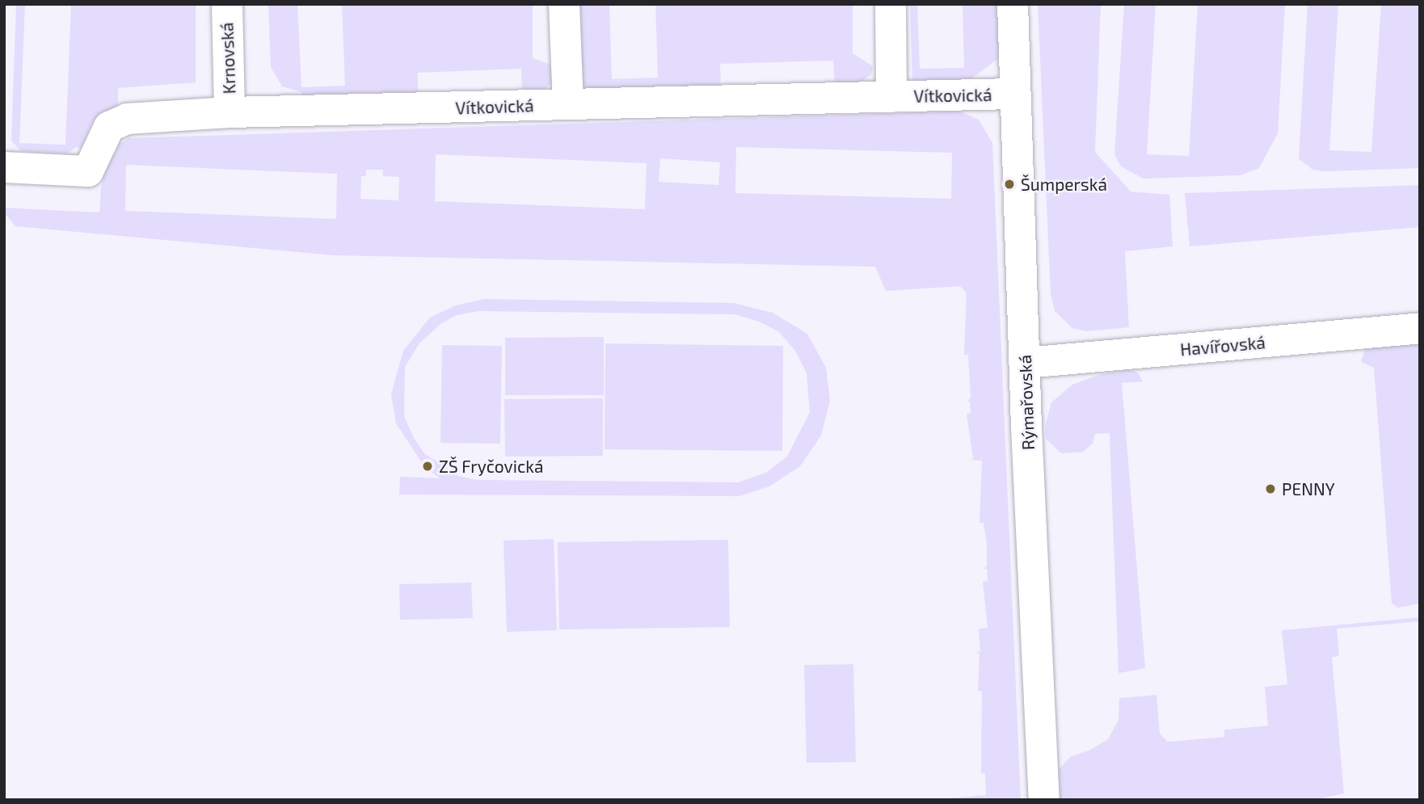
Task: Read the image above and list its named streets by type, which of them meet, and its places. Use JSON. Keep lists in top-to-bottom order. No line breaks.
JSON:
{"streets":{"street":["Krnovská","Vítkovická","Havířovská","Rýmařovská"]},"crossings":[["Krnovská","Vítkovická"],["Vítkovická","Rýmařovská"],["Havířovská","Rýmařovská"]],"places":["Šumperská","ZŠ Fryčovická","PENNY"]}
